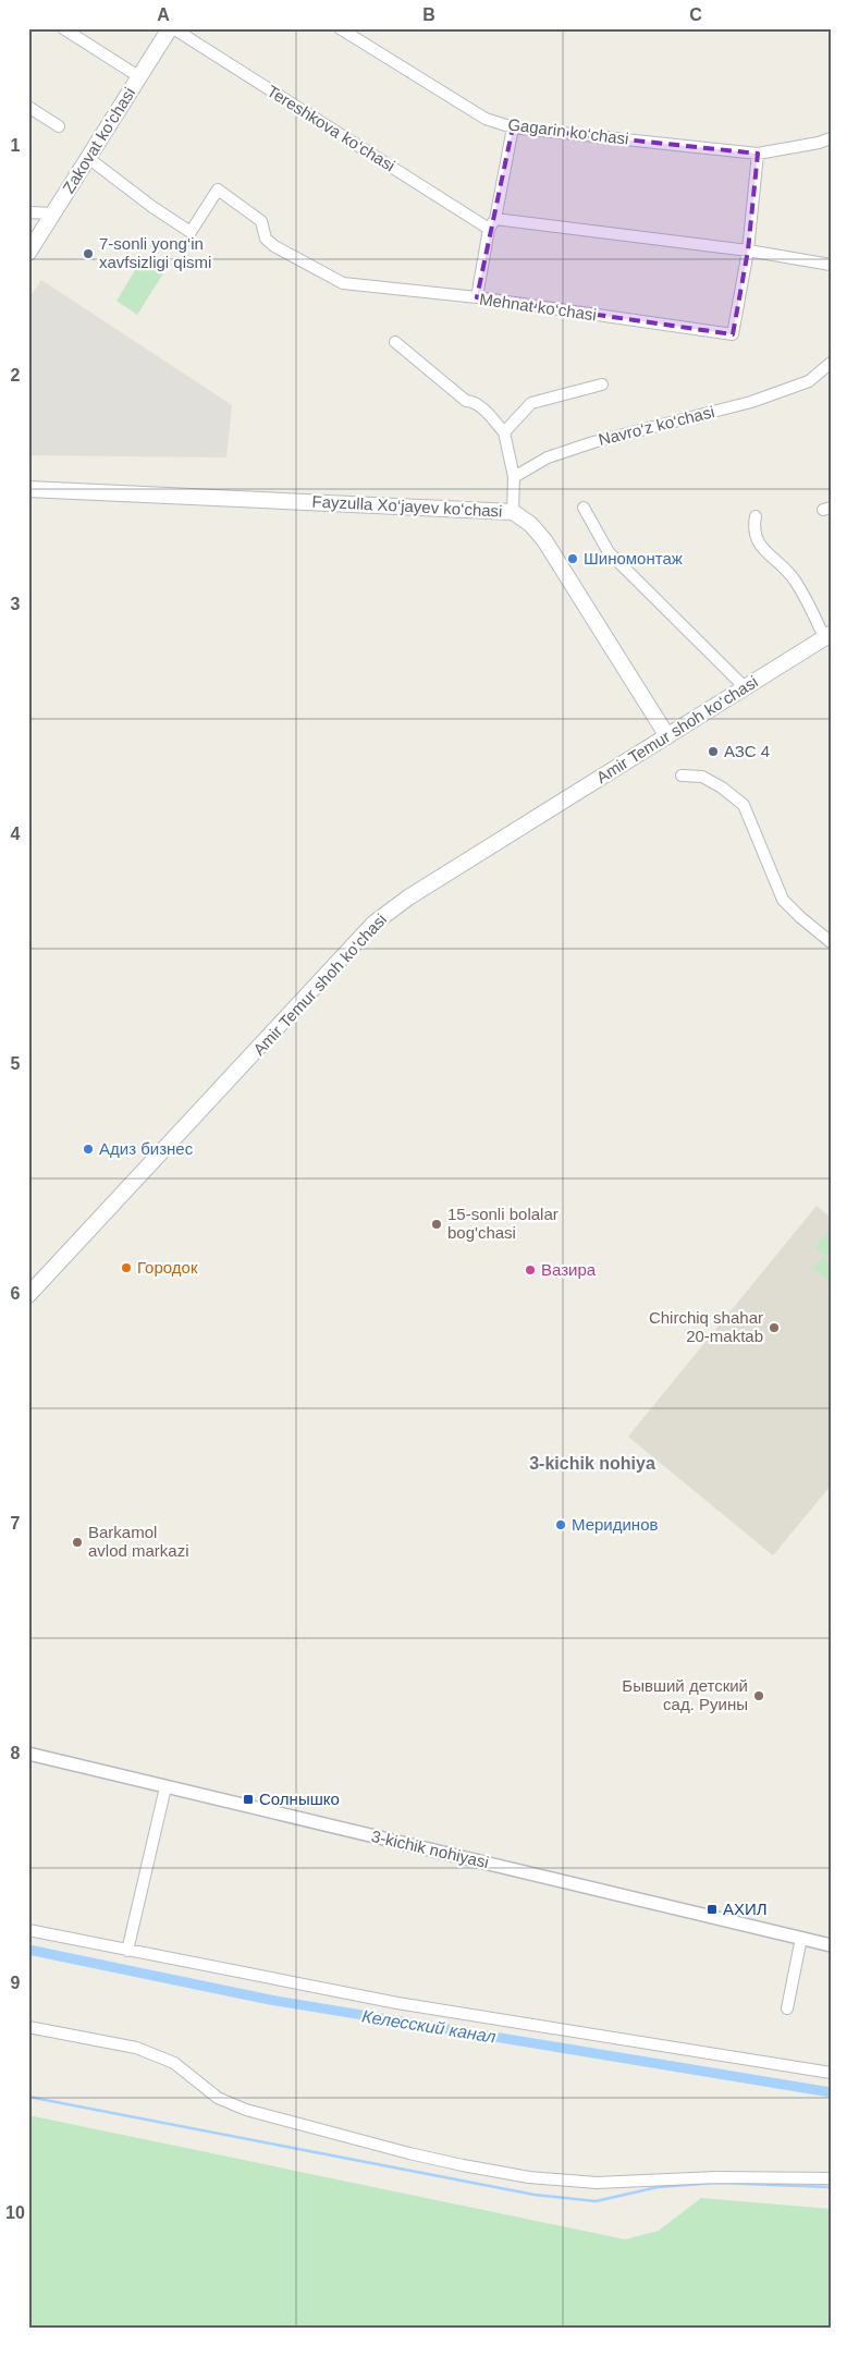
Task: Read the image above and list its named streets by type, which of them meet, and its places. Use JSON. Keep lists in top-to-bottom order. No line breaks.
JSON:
{"streets":{"main road":["Zakovat ko'chasi","Fayzulla Xo‘jayev ko‘chasi","Amir Temur shoh ko‘chasi"],"street":["Tereshkova ko‘chasi","Gagarin ko‘chasi","Mehnat ko‘chasi","Navro‘z ko‘chasi","3-kichik nohiyasi"]},"crossings":[["Tereshkova ko‘chasi","Zakovat ko'chasi"],["Tereshkova ko‘chasi","Mehnat ko‘chasi"],["Zakovat ko'chasi","Mehnat ko‘chasi"],["Fayzulla Xo‘jayev ko‘chasi","Amir Temur shoh ko‘chasi"]],"districts":["3-kichik nohiya"],"water":["Келесский канал"],"places":{"other":["7-sonli yong‘in xavfsizligi qismi","Шиномонтаж","АЗС 4","Адиз бизнес","15-sonli bolalar bog'chasi","Городок","Вазира","Chirchiq shahar 20-maktab","Меридинов","Barkamol avlod markazi","Бывший детский сад. Руины"],"transit":["Солнышко","АХИЛ"]},"grid":{"columns":["A","B","C"],"rows":["1","2","3","4","5","6","7","8","9","10"]}}
